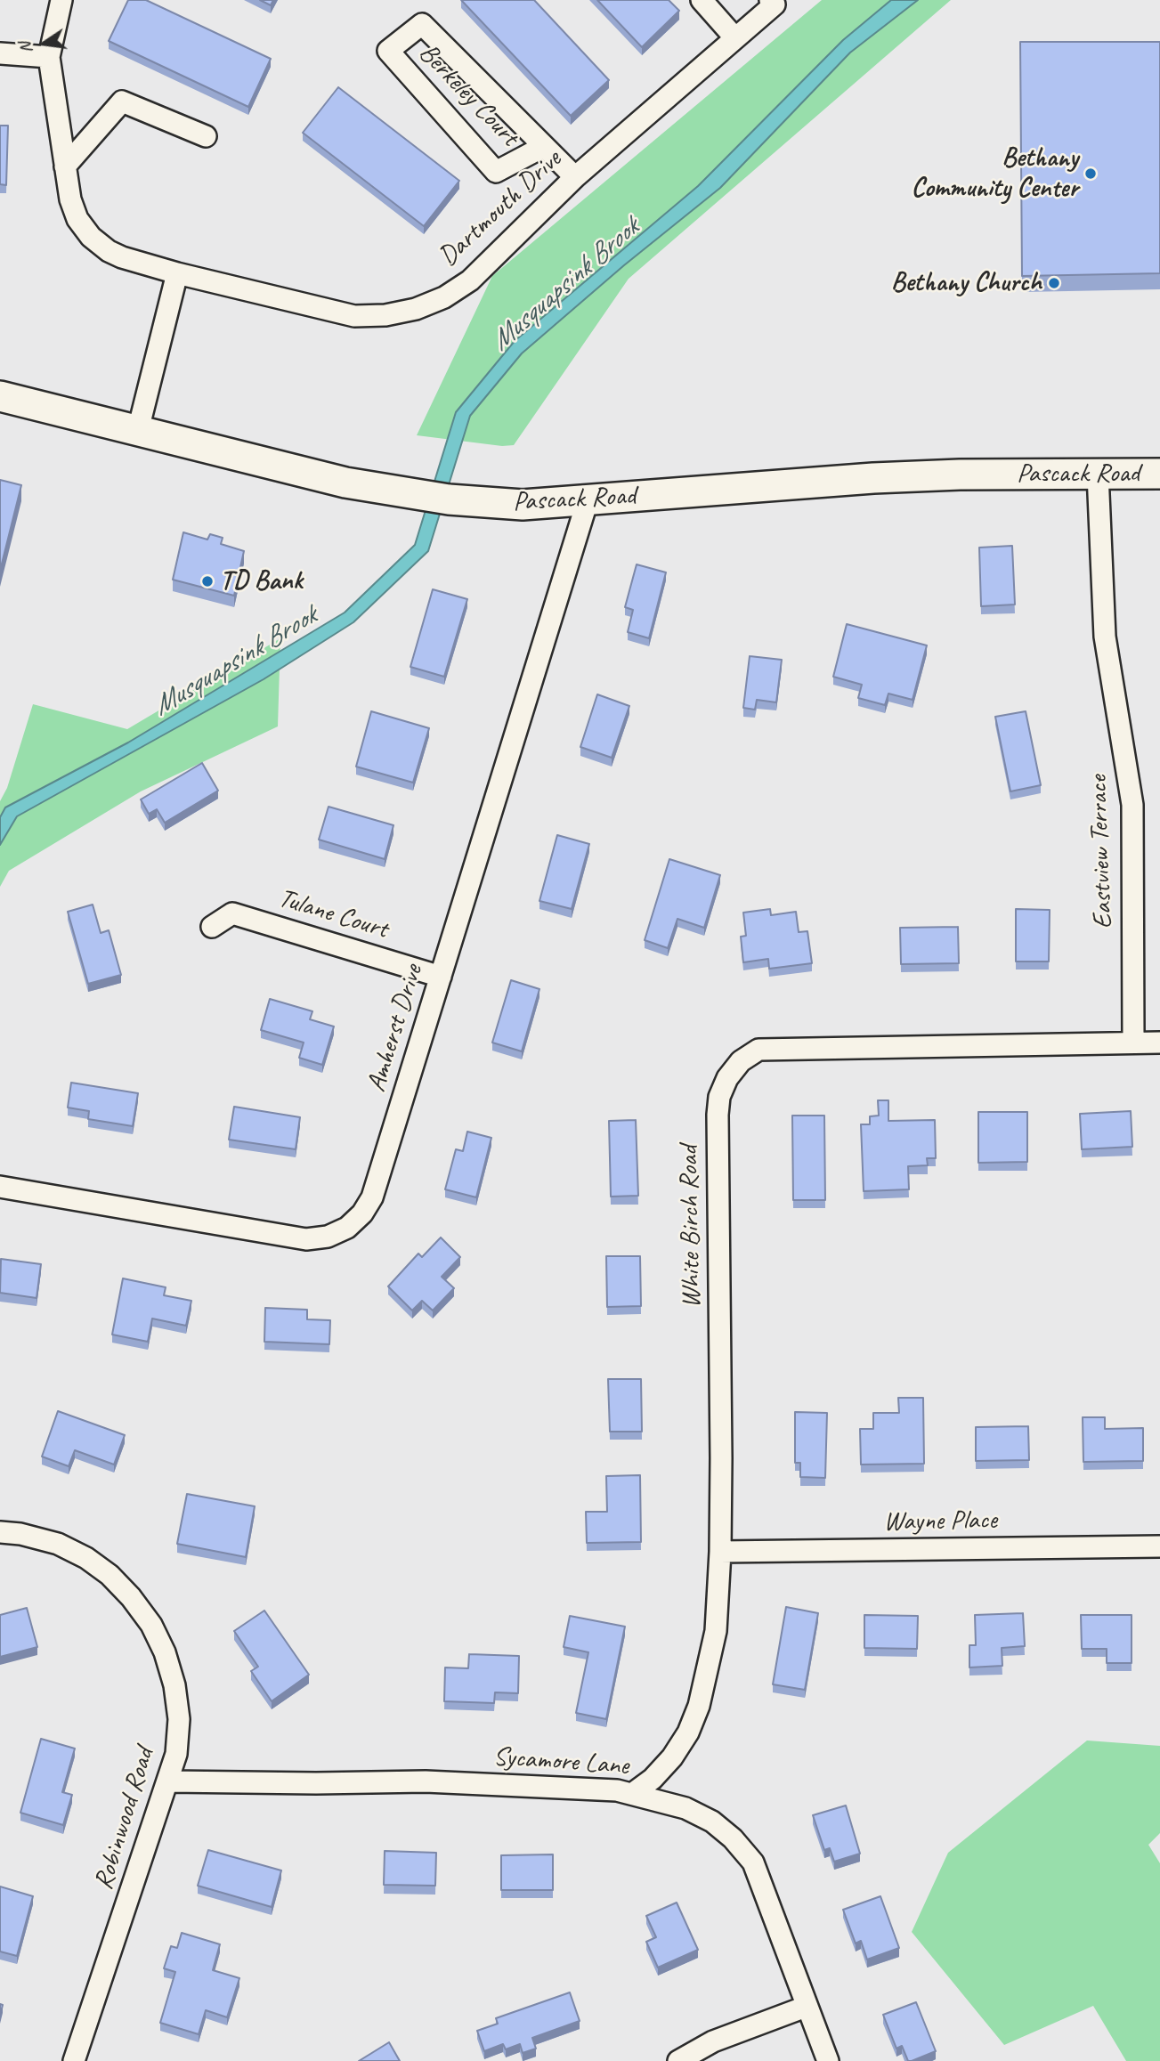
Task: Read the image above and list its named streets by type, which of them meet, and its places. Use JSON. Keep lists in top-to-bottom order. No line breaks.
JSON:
{"streets":{"street":["Berkeley Court","Dartmouth Drive","Pascack Road","Eastview Terrace","Tulane Court","Amherst Drive","White Birch Road","Wayne Place","Sycamore Lane","Robinwood Road"]},"crossings":[["Berkeley Court","Dartmouth Drive"],["Pascack Road","Eastview Terrace"],["Pascack Road","Amherst Drive"],["Eastview Terrace","White Birch Road"],["Tulane Court","Amherst Drive"],["White Birch Road","Wayne Place"],["White Birch Road","Sycamore Lane"],["Sycamore Lane","Robinwood Road"]],"water":["Musquapsink Brook"],"places":["Bethany Community Center","Bethany Church","TD Bank"],"north":"left"}
